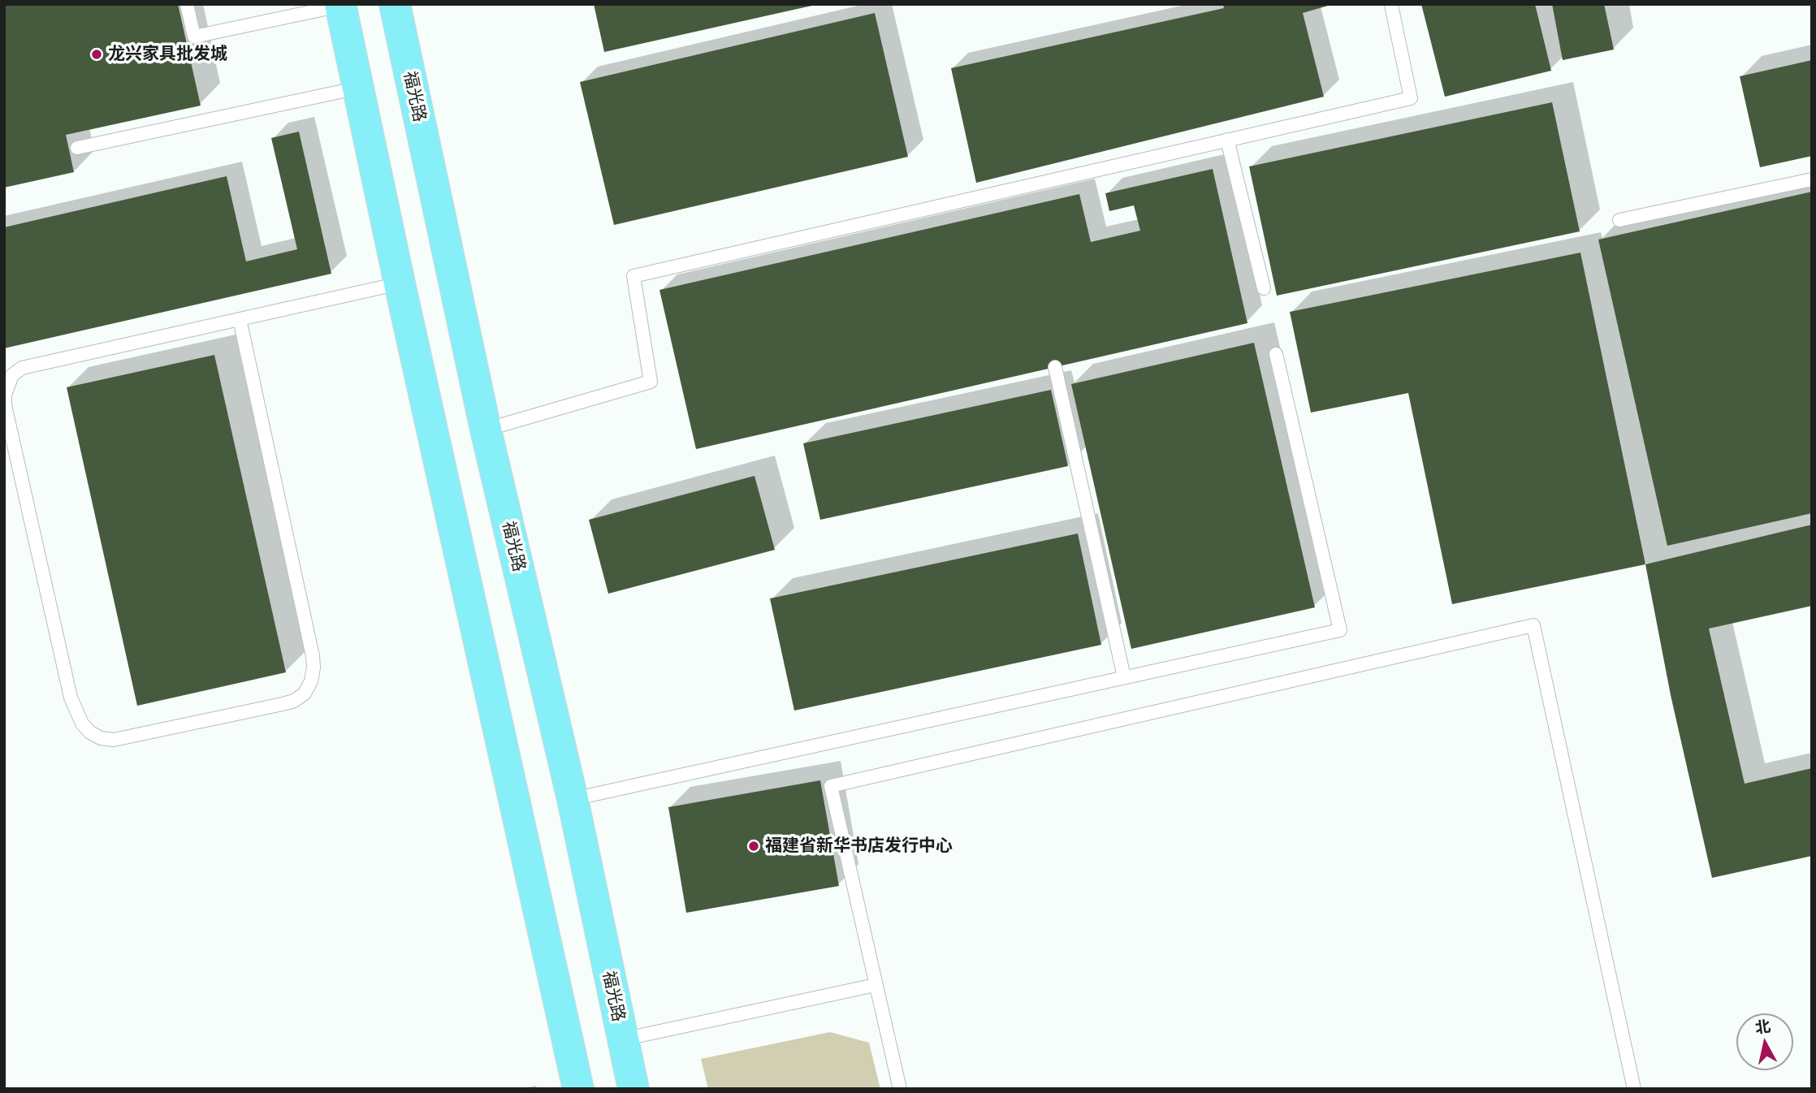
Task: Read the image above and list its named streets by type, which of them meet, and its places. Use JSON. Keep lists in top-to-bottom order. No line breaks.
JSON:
{"streets":{"main road":["福光路"]},"places":["龙兴家具批发城","福建省新华书店发行中心"],"north":"top"}
